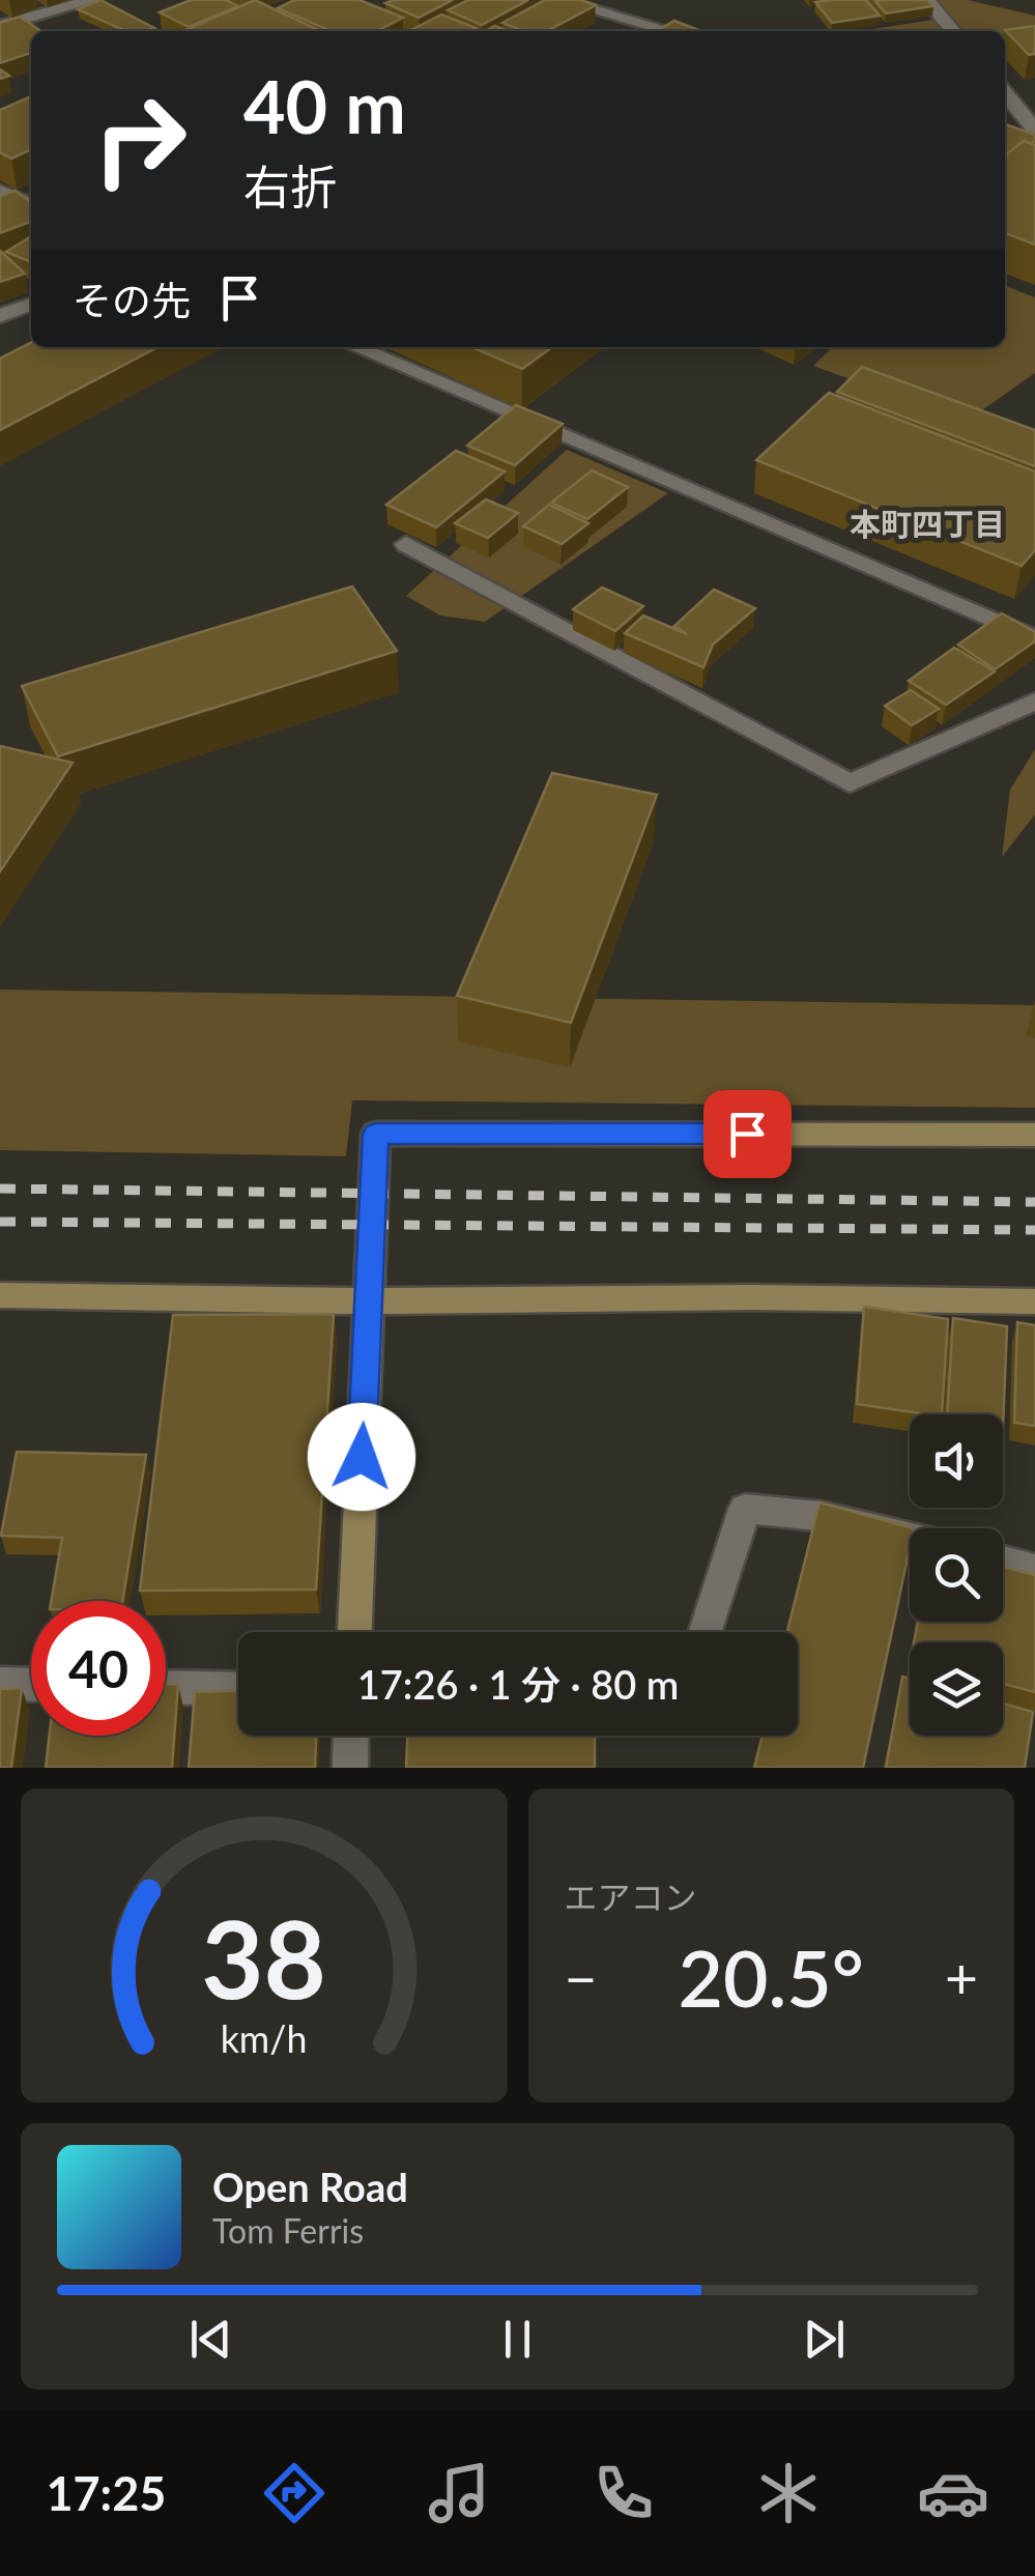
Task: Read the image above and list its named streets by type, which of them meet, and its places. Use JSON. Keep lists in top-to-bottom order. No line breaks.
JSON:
{"districts":["本町四丁目"],"page":{"turn":["40 m","右折"],"then":"その先","limit":"40","trip":"17:26 · 1 分 · 80 m","tile":"エアコン","heat":["−","20.5°","+"],"song":["Open Road","Tom Ferris"],"tabs":"17:25","gauge":["38","km/h"]}}
